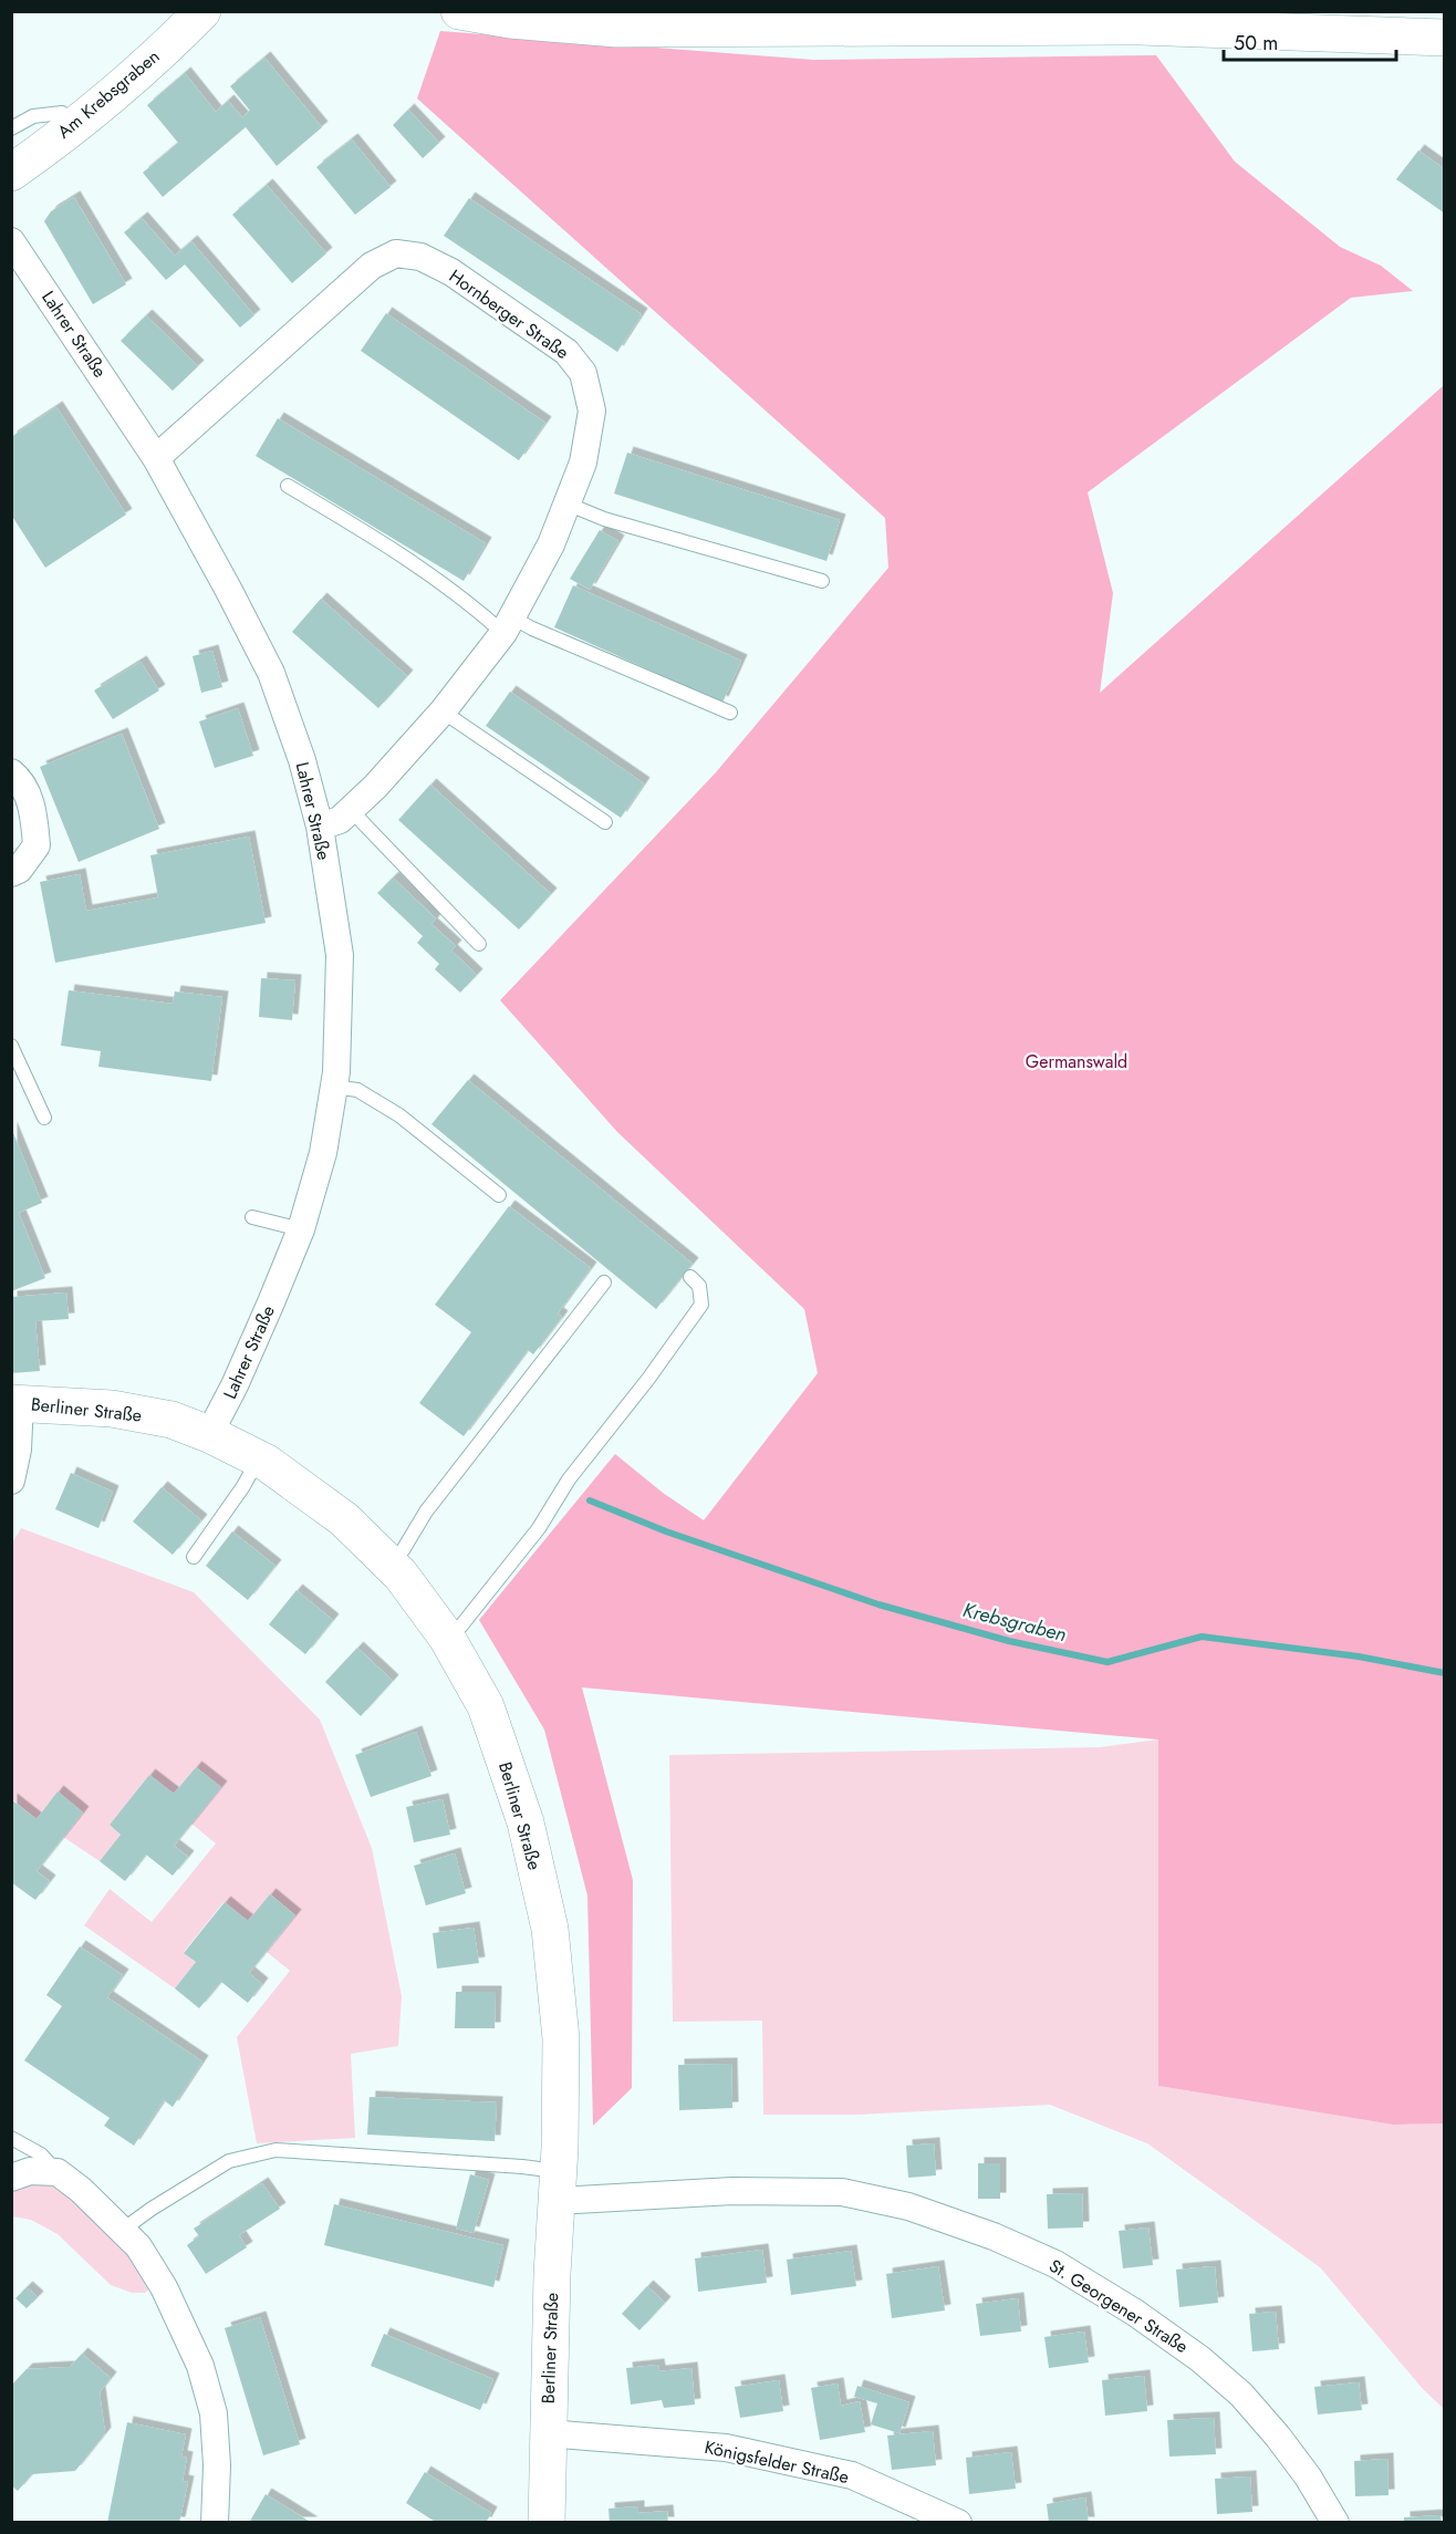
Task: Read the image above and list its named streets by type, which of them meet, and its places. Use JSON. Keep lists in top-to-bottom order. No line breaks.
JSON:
{"streets":{"street":["Am Krebsgraben","Hornberger Straße","Lahrer Straße","Berliner Straße","St. Georgener Straße","Königsfelder Straße"]},"crossings":[["Hornberger Straße","Lahrer Straße"],["Lahrer Straße","Berliner Straße"],["Berliner Straße","St. Georgener Straße"],["Berliner Straße","Königsfelder Straße"]],"water":["Krebsgraben"],"parks":["Germanswald"],"scale_bar":"50 m"}
